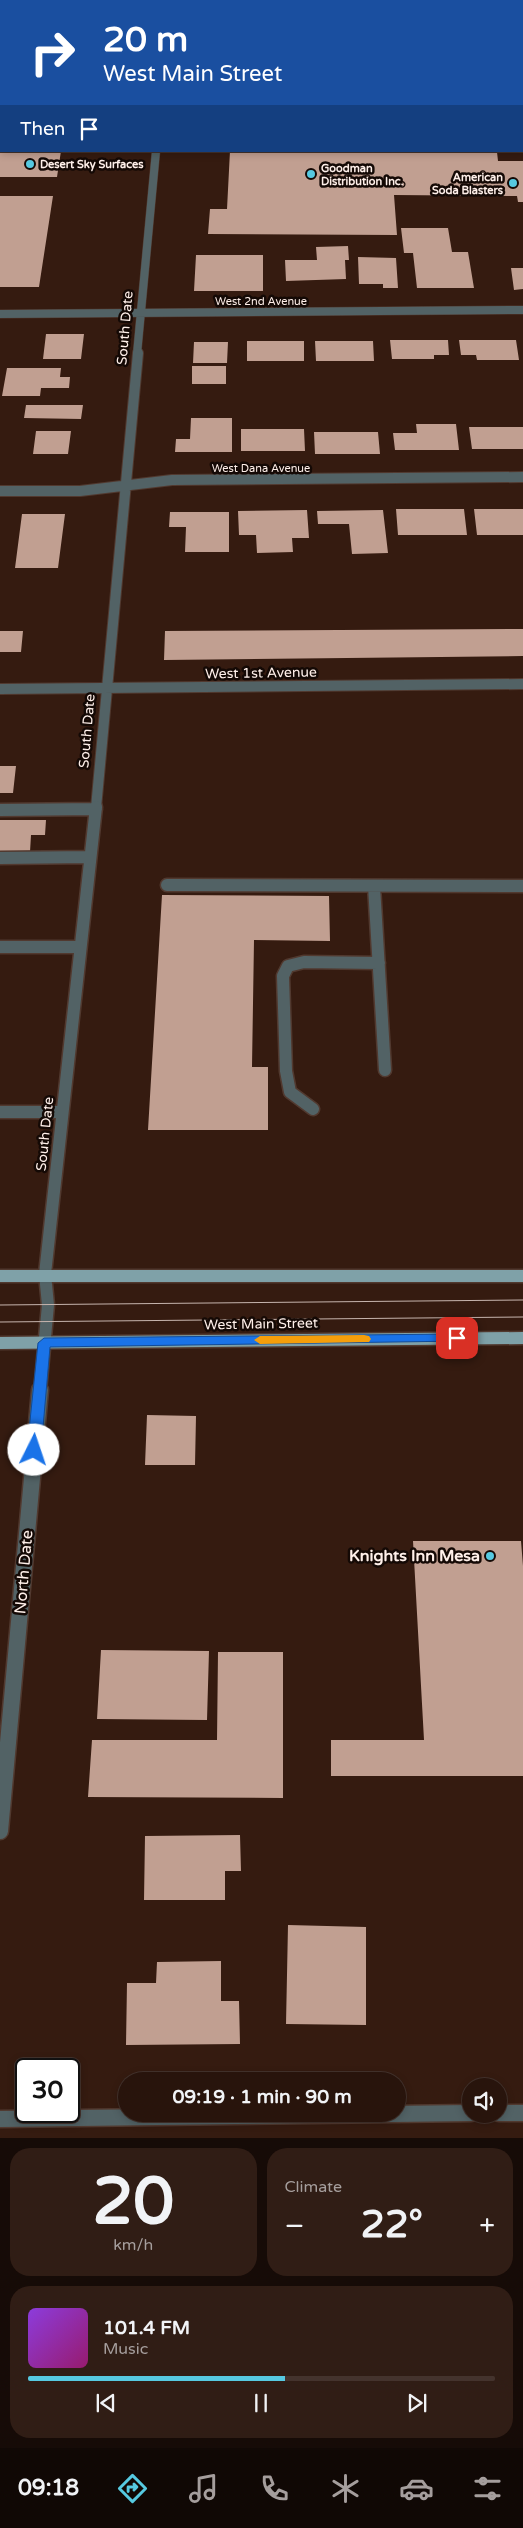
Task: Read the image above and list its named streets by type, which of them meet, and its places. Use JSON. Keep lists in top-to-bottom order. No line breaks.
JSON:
{"streets":{"main road":["West Main Street"],"street":["West 2nd Avenue","South Date","West Dana Avenue","West 1st Avenue","North Date"]},"crossings":[["West 2nd Avenue","South Date"],["South Date","West Dana Avenue"],["South Date","West 1st Avenue"],["South Date","North Date"],["West Main Street","North Date"]],"places":["Desert Sky Surfaces","Goodman Distribution Inc.","American Soda Blasters","Knights Inn Mesa"],"page":{"turn":["20 m","West Main Street"],"then":"Then","limit":"30","trip":"09:19 · 1 min · 90 m","tile":[["20","km/h"],"Climate"],"heat":["−","22°","+"],"song":["101.4 FM","Music"],"tabs":"09:18"}}
